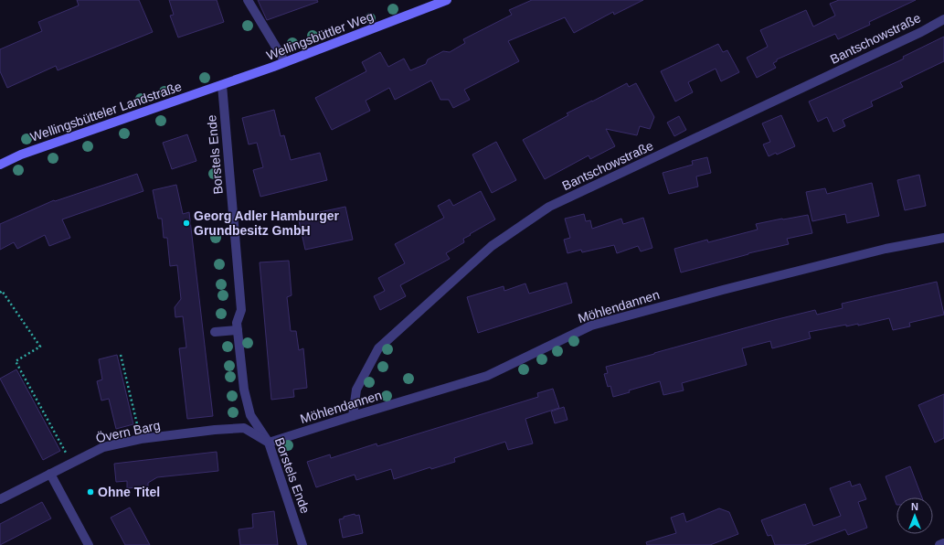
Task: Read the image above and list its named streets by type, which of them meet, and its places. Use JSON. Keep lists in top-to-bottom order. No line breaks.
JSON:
{"streets":{"main road":["Wellingsbüttler Weg","Wellingsbütteler Landstraße"],"street":["Bantschowstraße","Borstels Ende","Möhlendannen","Övern Barg"]},"crossings":[["Wellingsbüttler Weg","Wellingsbütteler Landstraße"],["Wellingsbüttler Weg","Borstels Ende"],["Bantschowstraße","Möhlendannen"],["Wellingsbütteler Landstraße","Borstels Ende"],["Borstels Ende","Möhlendannen"],["Borstels Ende","Övern Barg"],["Möhlendannen","Övern Barg"]],"places":["Georg Adler Hamburger Grundbesitz GmbH","Ohne Titel"],"north":"top"}
